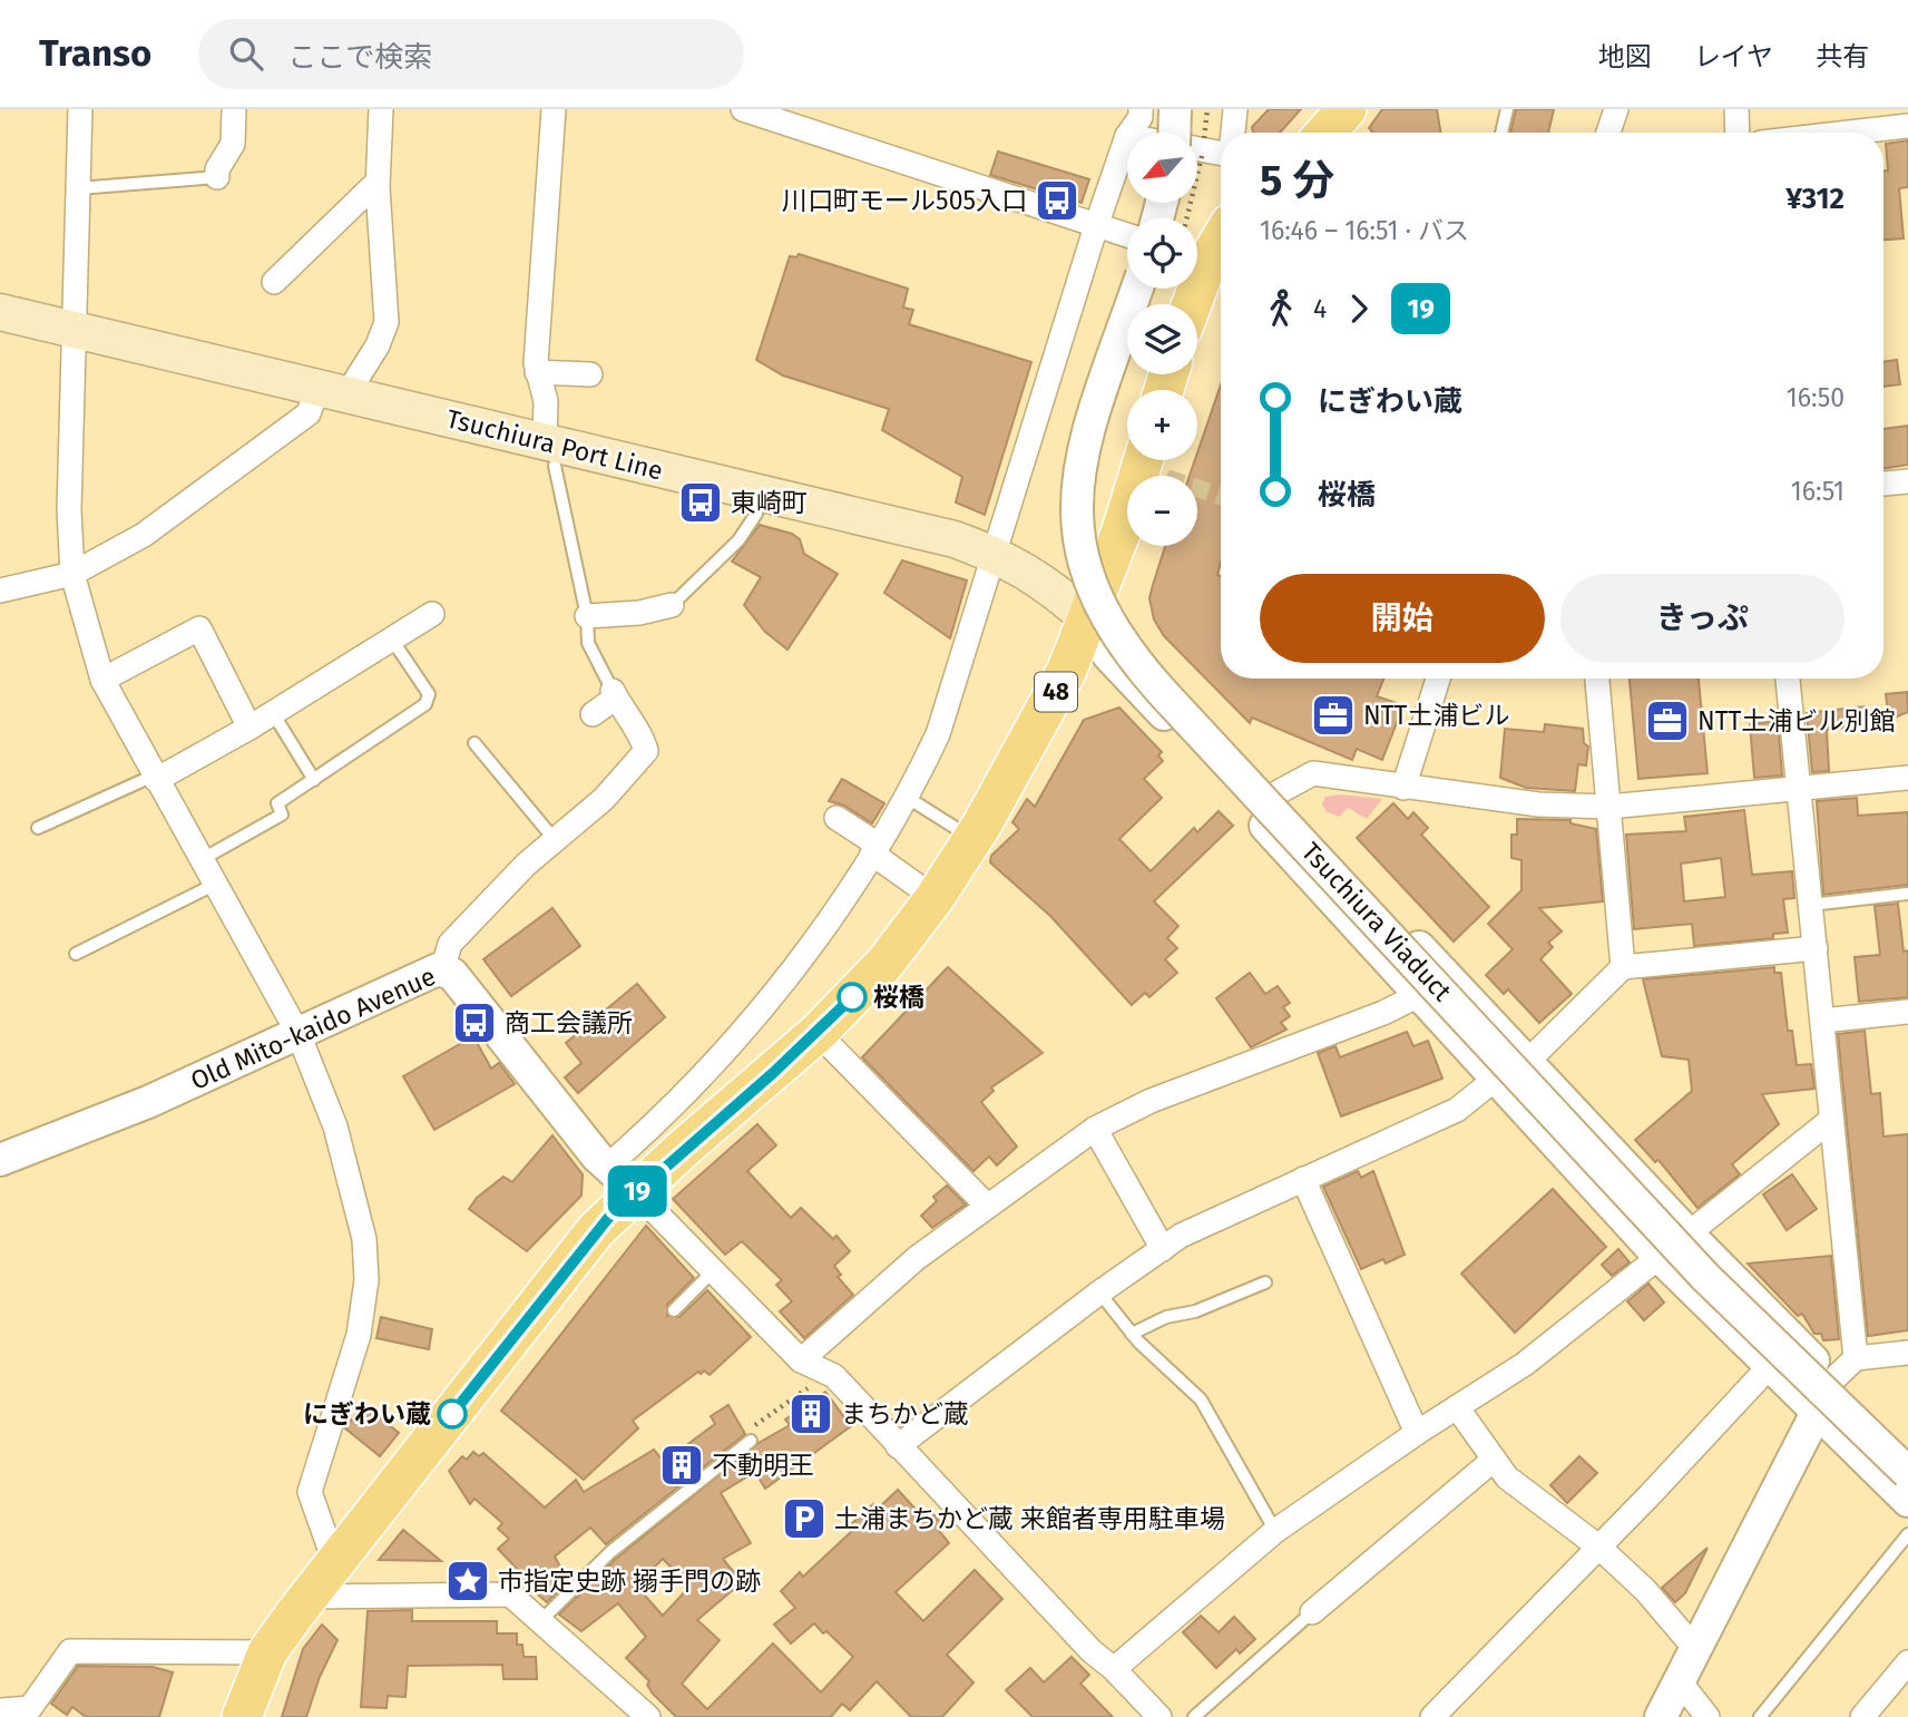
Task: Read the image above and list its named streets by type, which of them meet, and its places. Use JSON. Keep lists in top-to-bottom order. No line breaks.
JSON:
{"streets":{"main road":["Tsuchiura Port Line","48"],"street":["Tsuchiura Viaduct","Old Mito-kaido Avenue"]},"crossings":[["Tsuchiura Port Line","48"],["48","Old Mito-kaido Avenue"]],"places":{"bus stop":["川口町モール505入口","東崎町","商工会議所"],"office":["NTT土浦ビル","NTT土浦ビル別館"],"other":["桜橋","にぎわい蔵"],"building":["まちかど蔵","不動明王"],"parking":["土浦まちかど蔵 来館者専用駐車場"],"place":["市指定史跡 搦手門の跡"]},"lines":["bus line 19"],"north":"bottom left","page":{"header":"Transo","search":"ここで検索","nav":["地図","レイヤ","共有"],"on_map":"19","map_buttons":["+","−"],"heading":["5 分","16:46 – 16:51 · バス","¥312"],"legs":["4","19"],"list":[{"name":"にぎわい蔵","value":"16:50"},{"name":"桜橋","value":"16:51"}],"buttons":["開始","きっぷ"]}}
